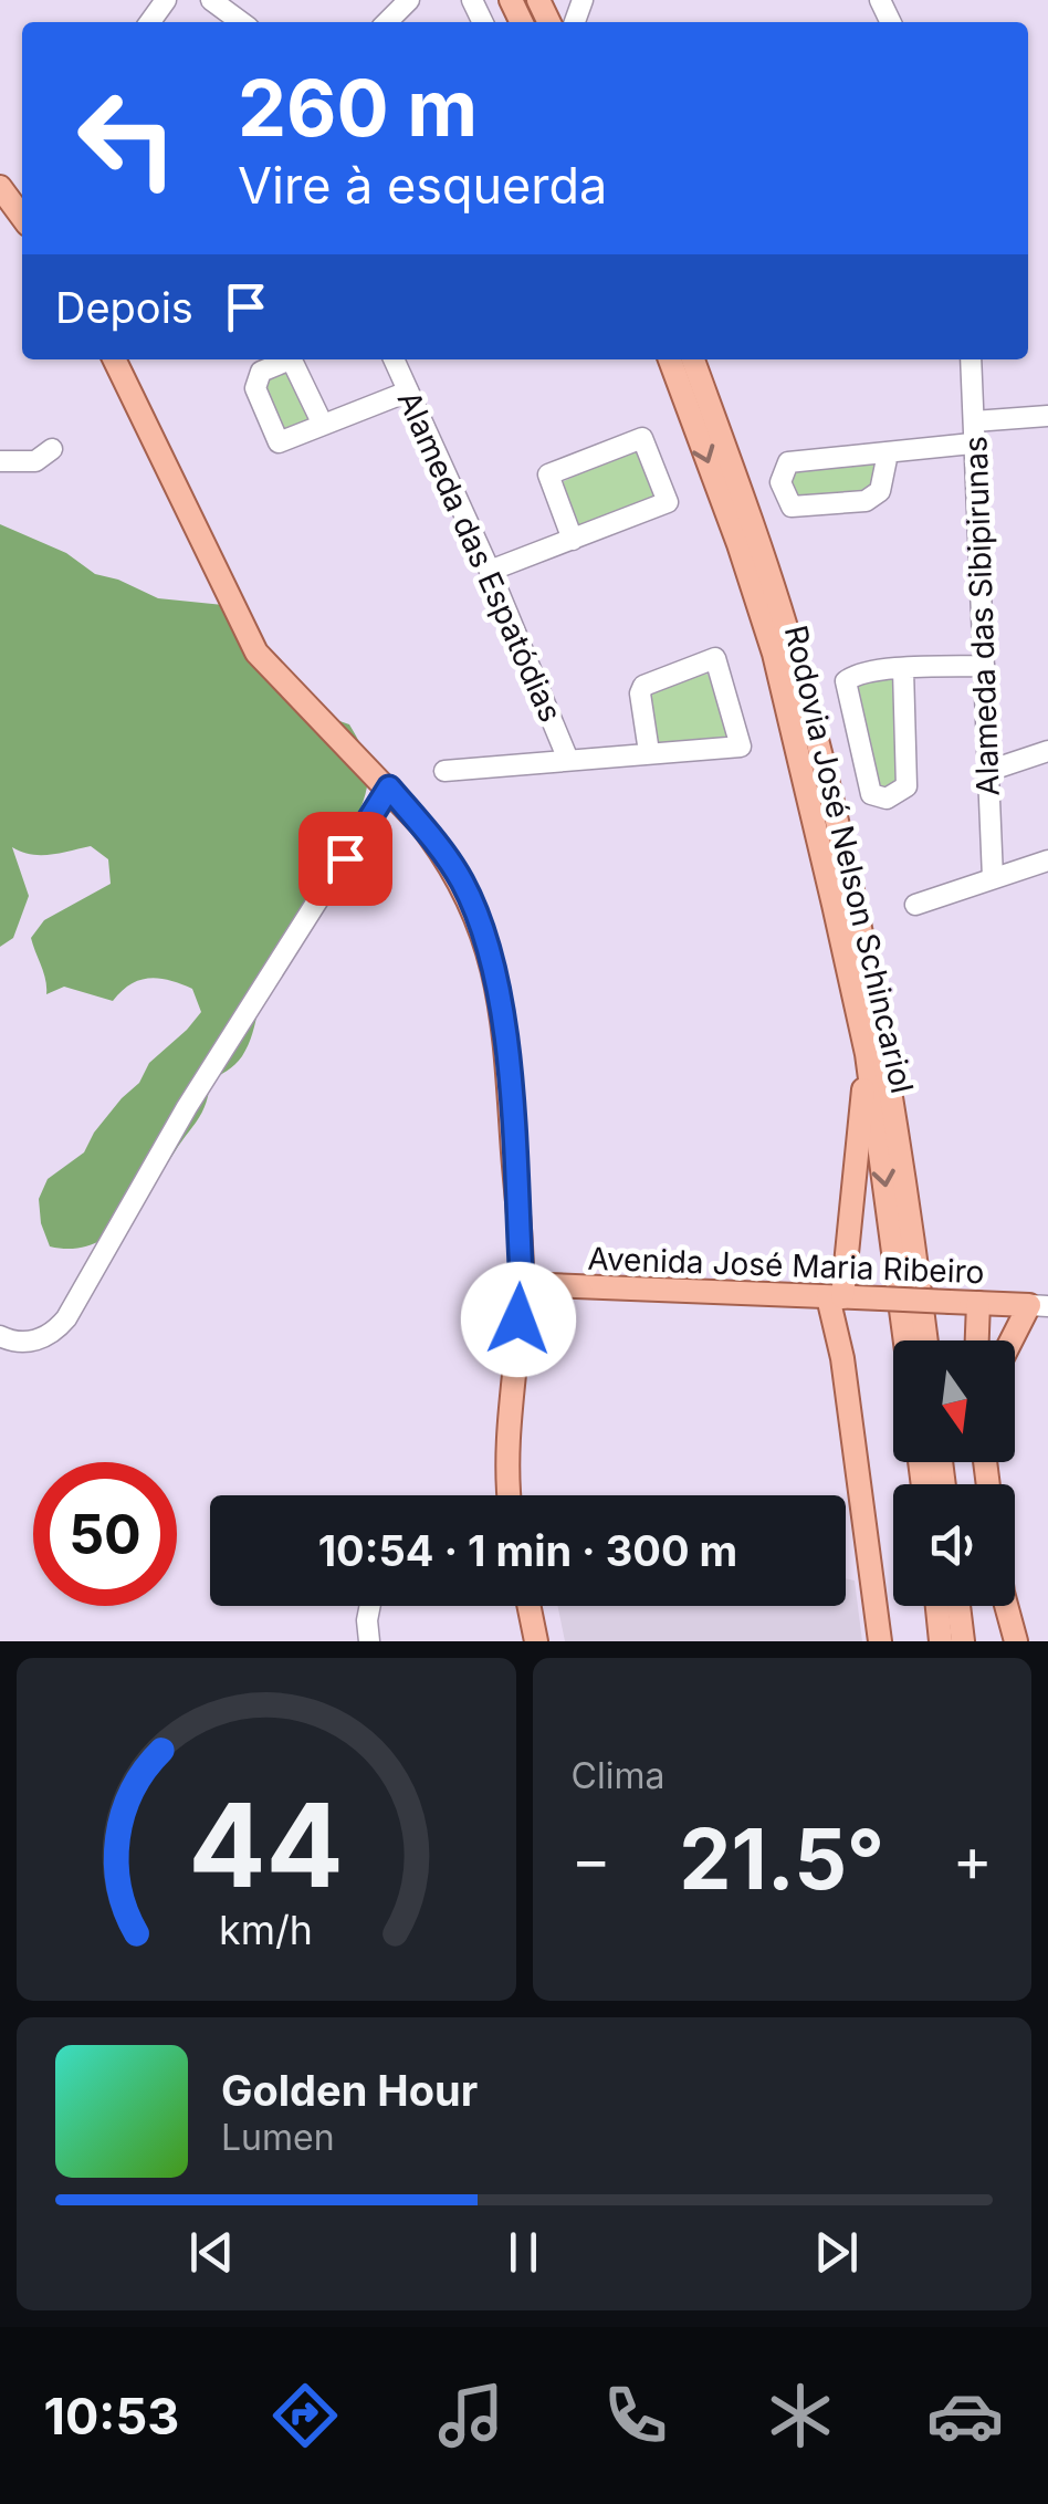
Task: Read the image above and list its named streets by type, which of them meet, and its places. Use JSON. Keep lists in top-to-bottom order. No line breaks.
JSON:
{"streets":{"main road":["Rodovia José Nelson Schincariol","Avenida José Maria Ribeiro"],"street":["Alameda das Espatódias","Alameda das Sibipirunas"]},"north":"bottom","page":{"turn":["260 m","Vire à esquerda"],"then":"Depois","limit":"50","trip":"10:54 · 1 min · 300 m","tile":"Clima","heat":["−","21.5°","+"],"song":["Golden Hour","Lumen"],"tabs":"10:53","gauge":["44","km/h"]}}
